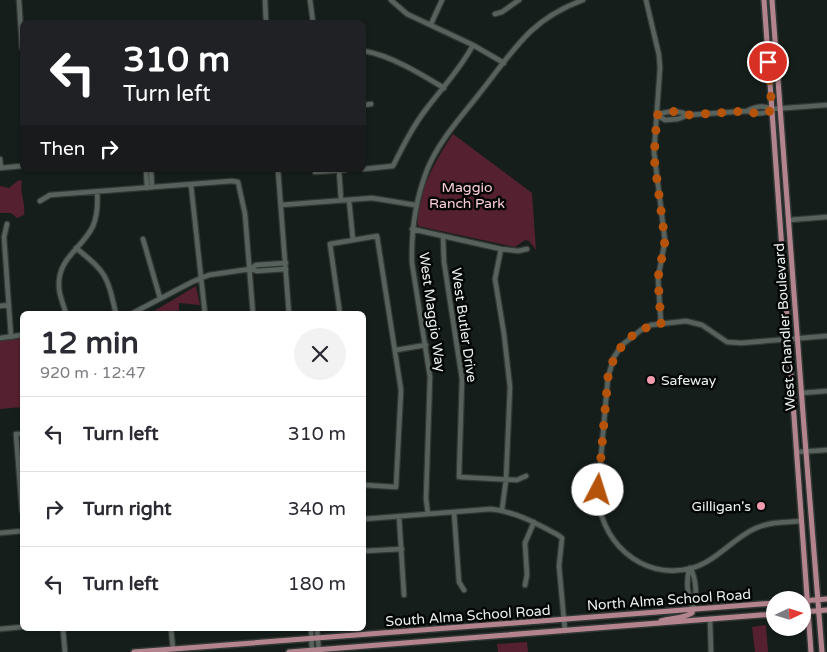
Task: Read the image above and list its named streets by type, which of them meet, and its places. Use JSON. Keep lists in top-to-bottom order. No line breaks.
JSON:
{"streets":{"main road":["West Chandler Boulevard","North Alma School Road","South Alma School Road"],"street":["West Maggio Way","West Butler Drive"]},"crossings":[["North Alma School Road","South Alma School Road"]],"parks":["Maggio Ranch Park"],"places":["Safeway","Gilligan's"],"north":"right","page":{"turn":["310 m","Turn left"],"then":"Then","heading":["12 min","920 m · 12:47"],"list":[{"name":"Turn left","value":"310 m"},{"name":"Turn right","value":"340 m"},{"name":"Turn left","value":"180 m"}]}}
